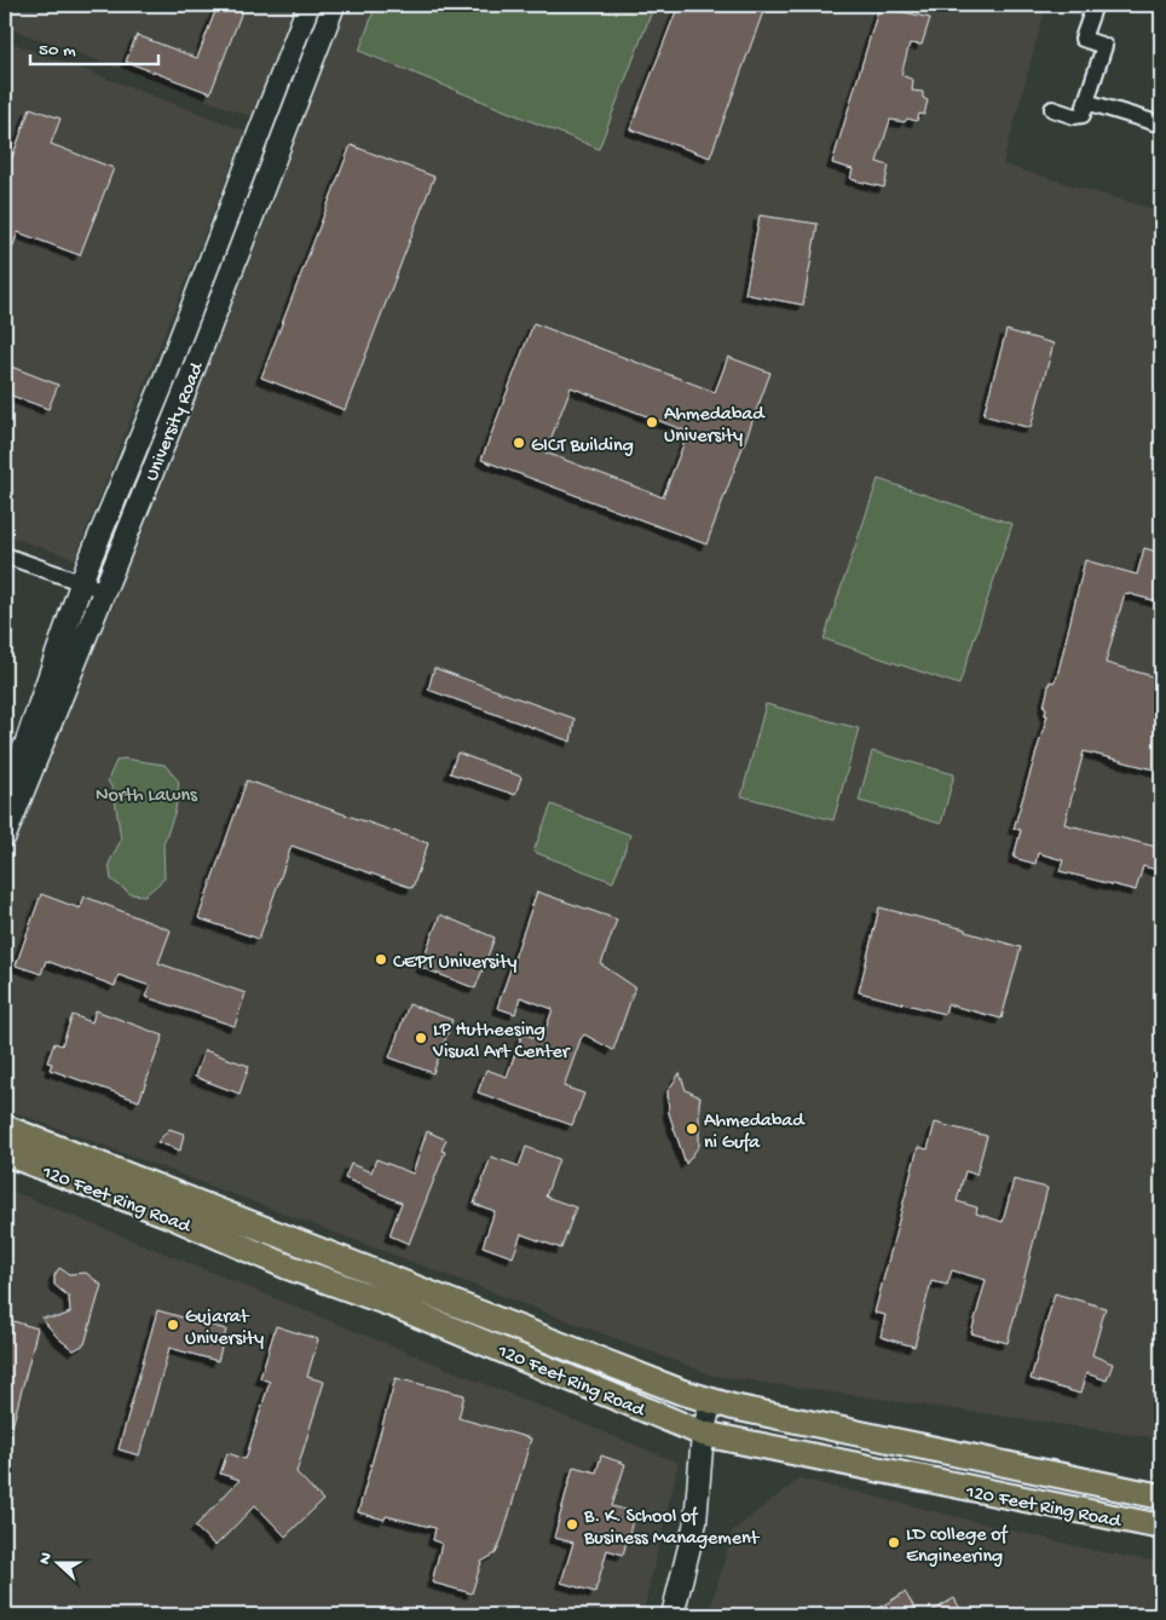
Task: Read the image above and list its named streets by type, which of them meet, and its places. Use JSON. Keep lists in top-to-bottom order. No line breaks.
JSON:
{"streets":{"main road":["120 Feet Ring Road"],"street":["University Road"]},"parks":["North Lawns"],"places":["Ahmedabad University","GICT Building","CEPT University","LP Hutheesing Visual Art Center","Ahmedabad ni Gufa","Gujarat University","B. K. School of Business Management","LD college of Engineering"],"scale_bar":"50 m","north":"left"}
